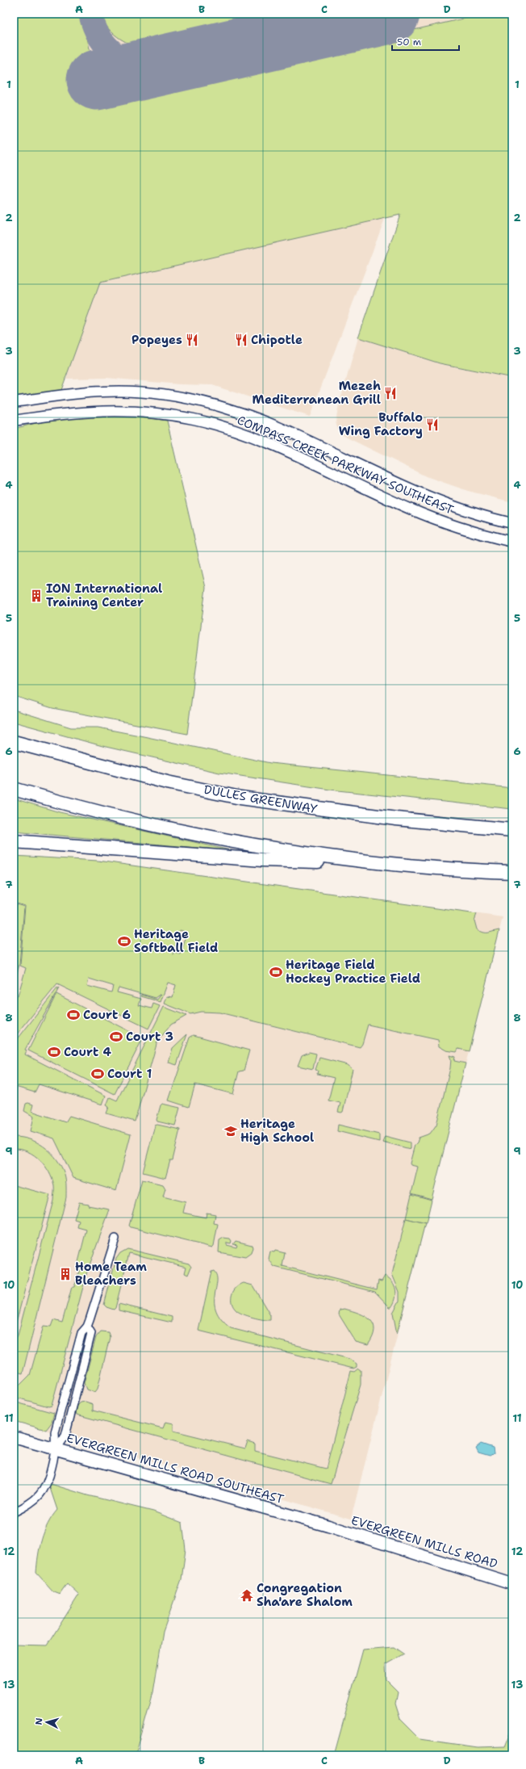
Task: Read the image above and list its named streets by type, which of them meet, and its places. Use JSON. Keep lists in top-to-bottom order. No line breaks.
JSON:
{"streets":{"highway":["DULLES GREENWAY"],"main road":["EVERGREEN MILLS ROAD SOUTHEAST","EVERGREEN MILLS ROAD"],"street":["COMPASS CREEK PARKWAY SOUTHEAST"]},"crossings":[["EVERGREEN MILLS ROAD SOUTHEAST","EVERGREEN MILLS ROAD"]],"places":{"restaurant":["Popeyes","Chipotle","Mezeh Mediterranean Grill","Buffalo Wing Factory"],"building":["ION International Training Center","Home Team Bleachers"],"sports":["Heritage Softball Field","Heritage Field Hockey Practice Field","Court 6","Court 3","Court 4","Court 1"],"school or university":["Heritage High School"],"temple":["Congregation Sha'are Shalom"]},"scale_bar":"50 m","north":"left","grid":{"columns":["A","B","C","D"],"rows":["1","2","3","4","5","6","7","8","9","10","11","12","13"]}}
